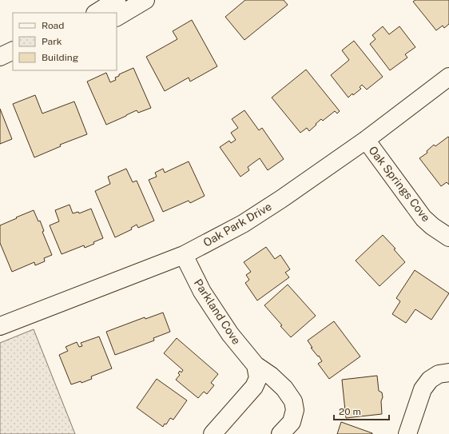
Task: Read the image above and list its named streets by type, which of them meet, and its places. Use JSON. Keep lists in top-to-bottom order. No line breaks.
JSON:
{"streets":{"street":["Oak Springs Cove","Oak Park Drive","Parkland Cove"]},"crossings":[["Oak Springs Cove","Oak Park Drive"],["Oak Park Drive","Parkland Cove"]],"legend":["Road","Park","Building"],"scale_bar":"20 m"}
